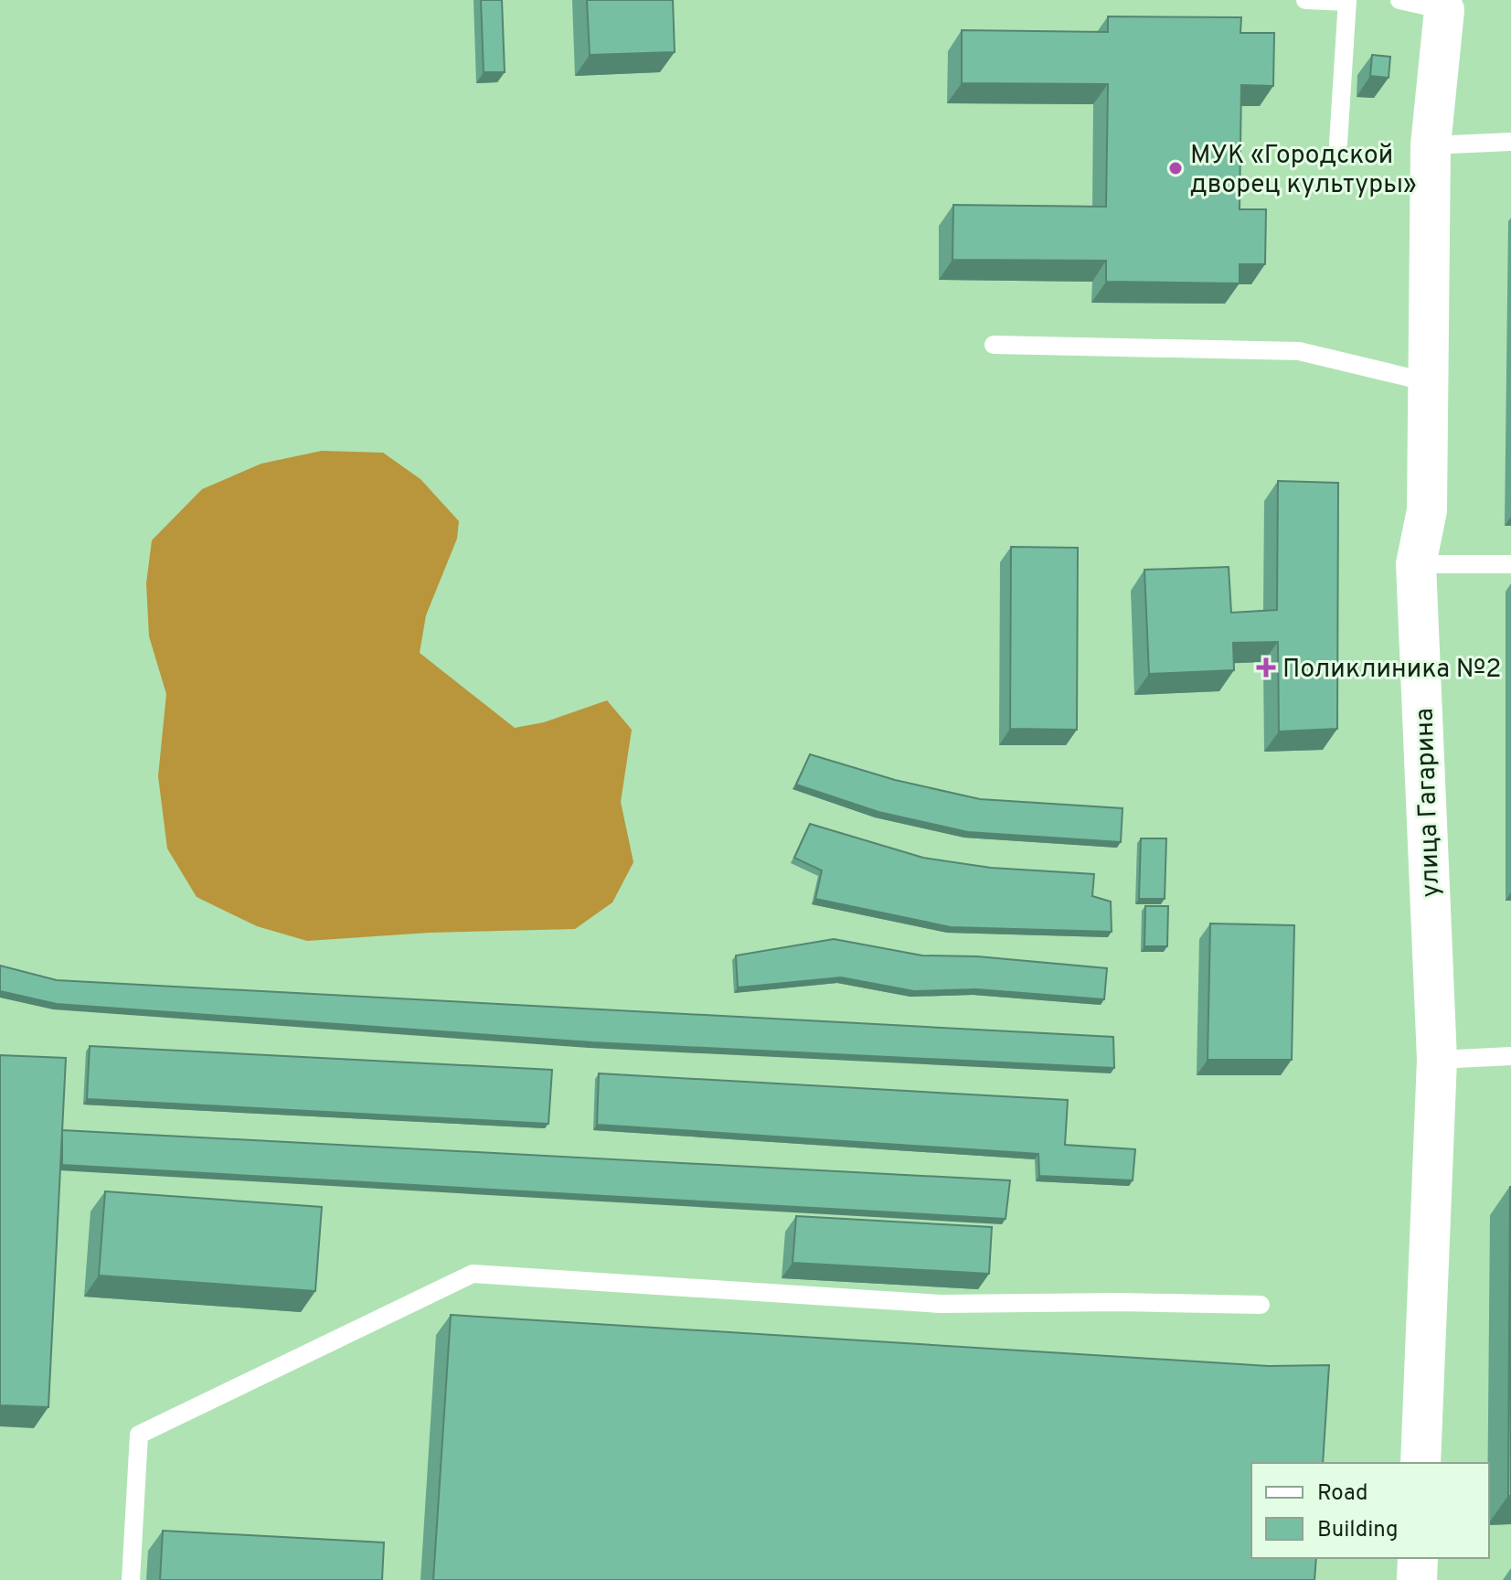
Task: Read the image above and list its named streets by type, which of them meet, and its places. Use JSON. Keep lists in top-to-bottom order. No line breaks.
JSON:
{"streets":{"street":["улица Гагарина"]},"places":{"other":["МУК «Городской дворец культуры»"],"health":["Поликлиника №2"]},"legend":["Road","Building"]}
